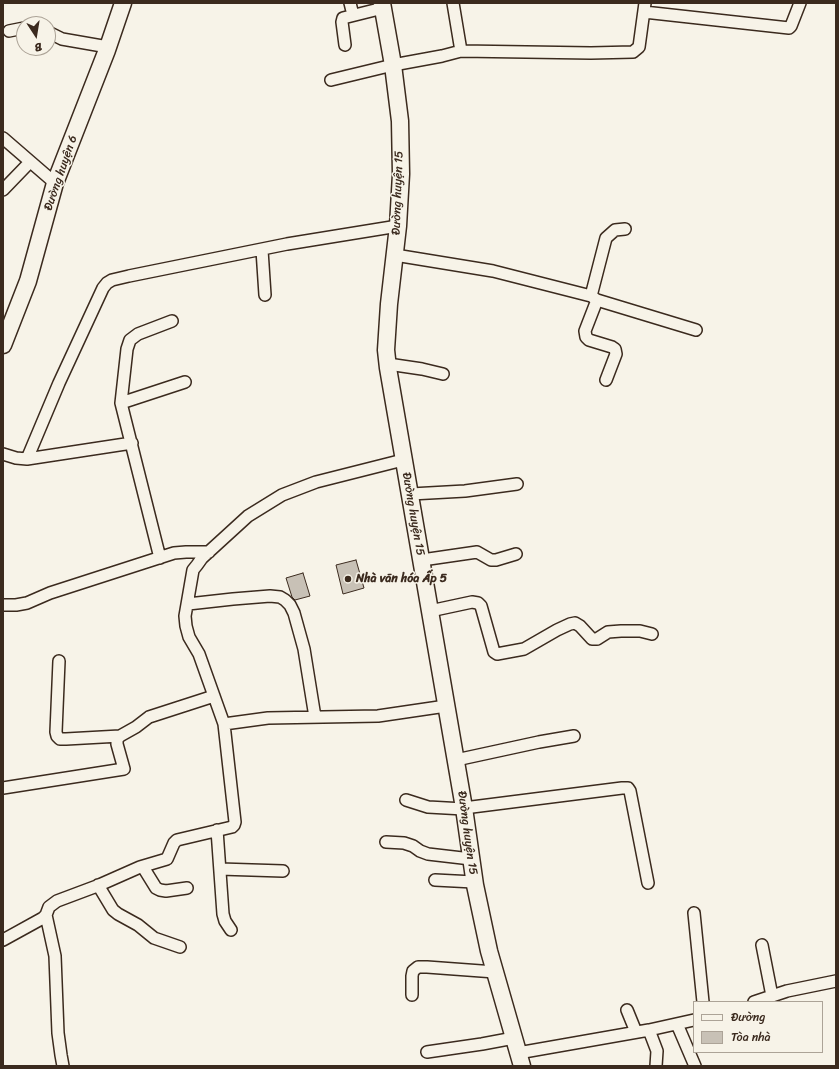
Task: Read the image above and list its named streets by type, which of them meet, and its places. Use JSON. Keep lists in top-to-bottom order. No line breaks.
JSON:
{"streets":{"street":["Đường huyện 6","Đường huyện 15"]},"places":["Nhà văn hóa Ấp 5"],"legend":["Đường","Tòa nhà"],"north":"bottom"}
